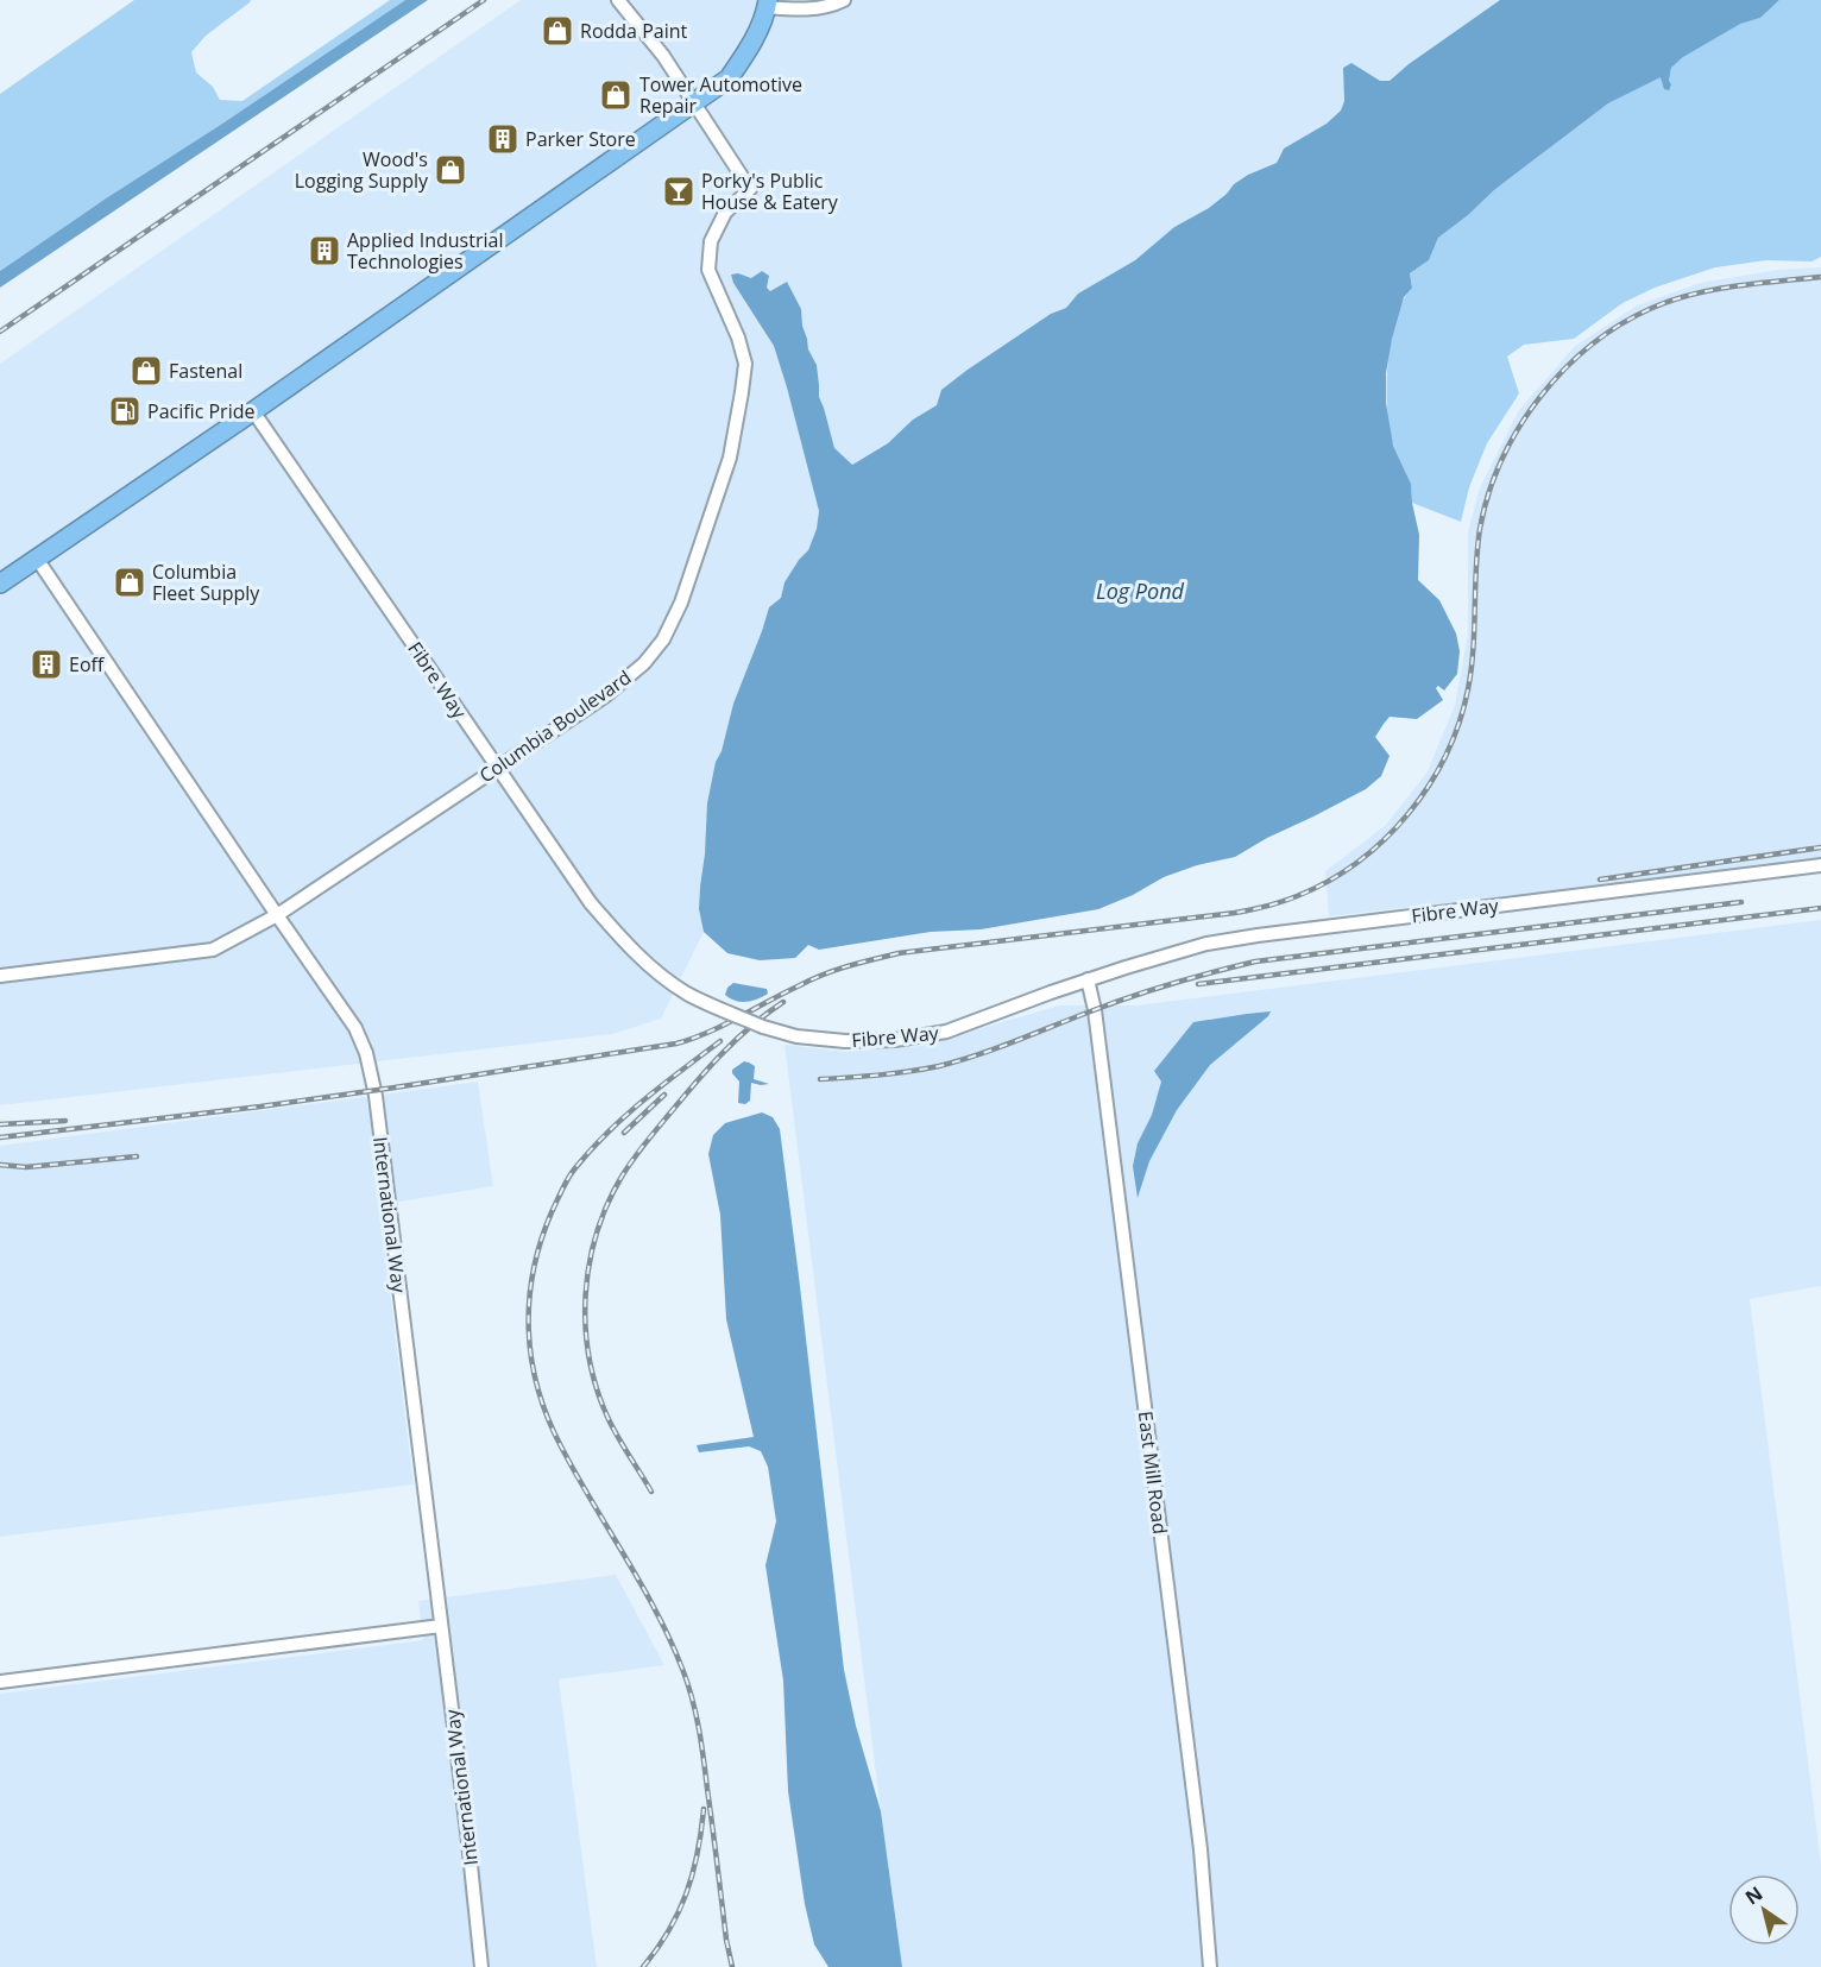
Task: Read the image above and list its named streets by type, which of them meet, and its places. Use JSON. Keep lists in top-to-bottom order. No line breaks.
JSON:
{"streets":{"street":["Fibre Way","Columbia Boulevard","International Way","East Mill Road"]},"crossings":[["Fibre Way","Columbia Boulevard"],["Fibre Way","East Mill Road"],["Columbia Boulevard","International Way"]],"water":["Log Pond"],"places":{"shop":["Rodda Paint","Tower Automotive Repair","Wood's Logging Supply","Fastenal","Columbia Fleet Supply"],"building":["Parker Store","Applied Industrial Technologies","Eoff"],"bar":["Porky's Public House & Eatery"],"fuel station":["Pacific Pride"]},"north":"top left"}
